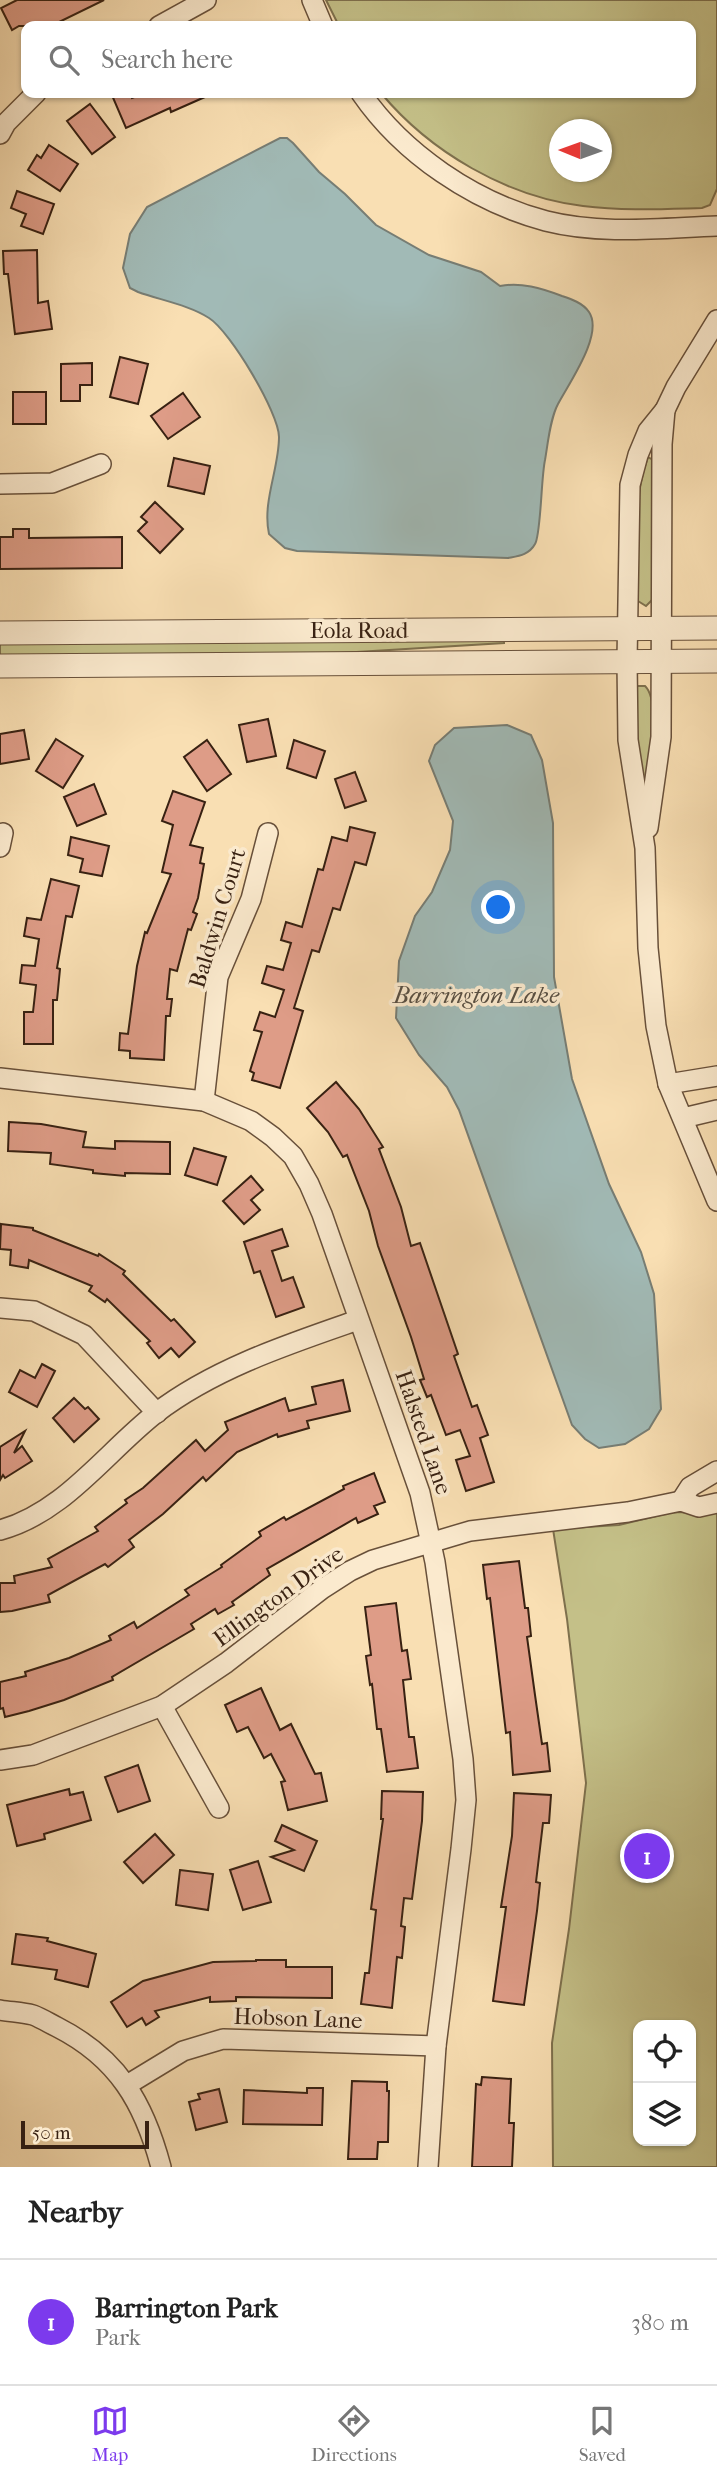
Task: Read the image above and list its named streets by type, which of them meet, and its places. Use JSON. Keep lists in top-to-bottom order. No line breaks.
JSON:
{"streets":{"street":["Eola Road","Baldwin Court","Halsted Lane","Ellington Drive","Hobson Lane"]},"crossings":[["Baldwin Court","Halsted Lane"],["Halsted Lane","Ellington Drive"],["Halsted Lane","Hobson Lane"]],"water":["Barrington Lake"],"scale_bar":"50 m","north":"left","page":{"search":"Search here","pins":"1","scale":"50 m","heading":"Nearby","list":[{"mark":"1","name":"Barrington Park","note":"Park","value":"380 m"}],"nav":["Map","Directions","Saved"]}}
